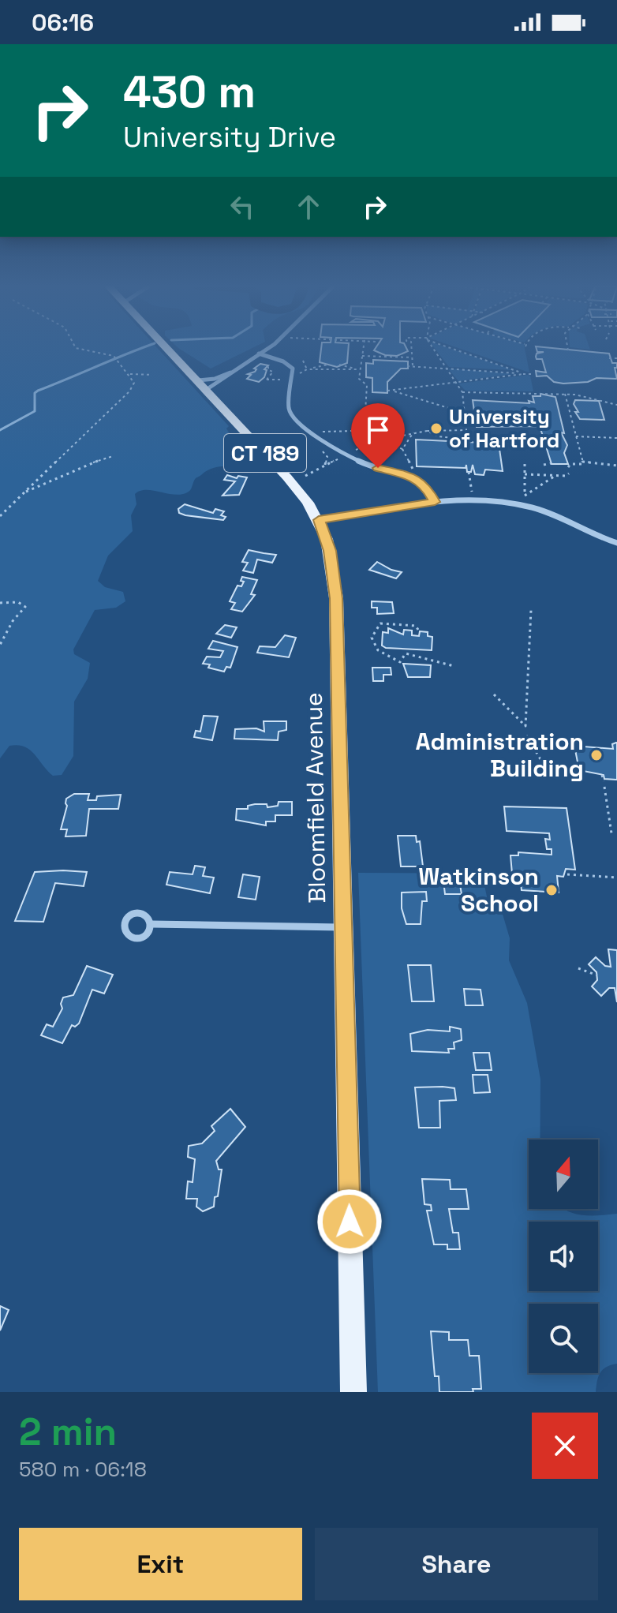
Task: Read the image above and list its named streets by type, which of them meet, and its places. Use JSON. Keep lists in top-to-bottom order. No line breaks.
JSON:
{"streets":{"main road":["CT 189","Bloomfield Avenue"]},"places":["University of Hartford","Administration Building","Watkinson School"],"north":"top","page":{"status":"06:16","turn":["430 m","University Drive"],"heading":["2 min","580 m · 06:18"],"buttons":["Exit","Share"]}}
